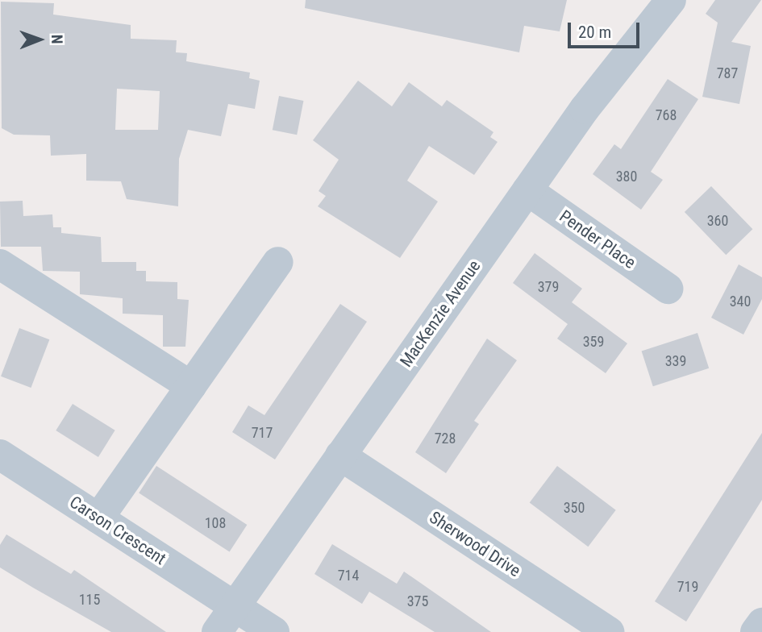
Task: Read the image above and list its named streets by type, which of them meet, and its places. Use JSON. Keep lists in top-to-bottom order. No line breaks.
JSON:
{"streets":{"street":["Pender Place","MacKenzie Avenue","Carson Crescent","Sherwood Drive"]},"crossings":[["Pender Place","MacKenzie Avenue"],["MacKenzie Avenue","Carson Crescent"],["MacKenzie Avenue","Sherwood Drive"]],"house_numbers":["787","768","380","360","379","340","359","339","717","728","350","108","714","719","115","375"],"scale_bar":"20 m","north":"right"}
